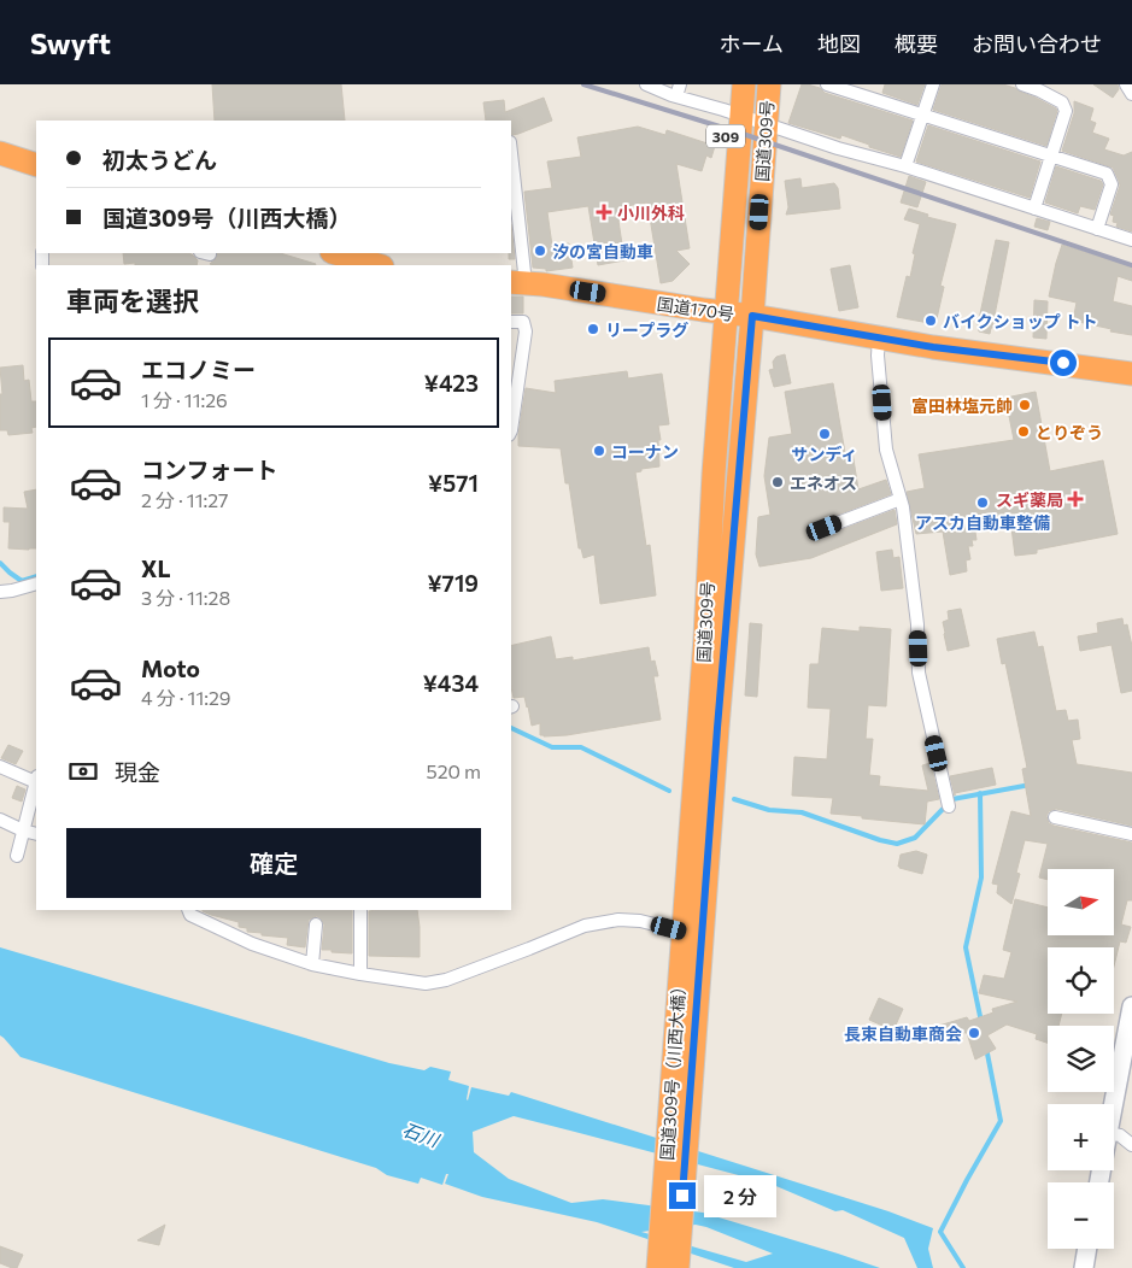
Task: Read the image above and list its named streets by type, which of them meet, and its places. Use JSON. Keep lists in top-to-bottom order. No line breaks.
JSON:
{"streets":{"highway":["309","国道309号","国道170号","国道309号（川西大橋）"]},"crossings":[["309","国道309号"],["国道309号","国道170号"],["国道309号","国道309号（川西大橋）"]],"water":["石川"],"places":{"health":["小川外科","スギ薬局"],"other":["汐の宮自動車","バイクショップ トト","リープラグ","富田林塩元帥","とりぞう","サンディ","コーナン","エネオス","アスカ自動車整備","長束自動車商会"]},"north":"right","page":{"header":"Swyft","nav":["ホーム","地図","概要","お問い合わせ"],"banner":["初太うどん","国道309号（川西大橋）"],"heading":"車両を選択","list":[{"name":"エコノミー","note":"1 分 · 11:26","value":"¥423"},{"name":"コンフォート","note":"2 分 · 11:27","value":"¥571"},{"name":"XL","note":"3 分 · 11:28","value":"¥719"},{"name":"Moto","note":"4 分 · 11:29","value":"¥434"}],"pay":["現金","520 m"],"buttons":"確定","map_buttons":["+","−"],"bubble":"2 分"}}
